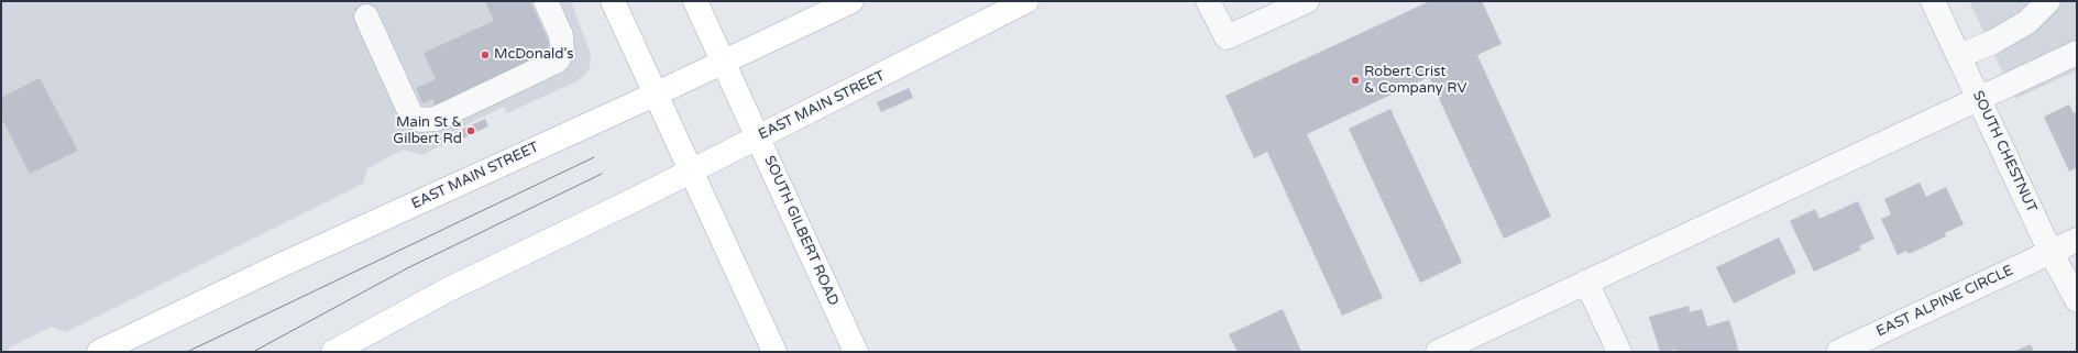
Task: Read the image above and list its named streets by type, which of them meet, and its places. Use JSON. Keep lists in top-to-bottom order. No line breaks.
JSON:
{"streets":{"main road":["EAST MAIN STREET","SOUTH GILBERT ROAD"],"street":["SOUTH CHESTNUT","EAST ALPINE CIRCLE"]},"crossings":[["EAST MAIN STREET","SOUTH GILBERT ROAD"],["SOUTH CHESTNUT","EAST ALPINE CIRCLE"]],"places":["McDonald's","Robert Crist & Company RV","Main St & Gilbert Rd"]}
